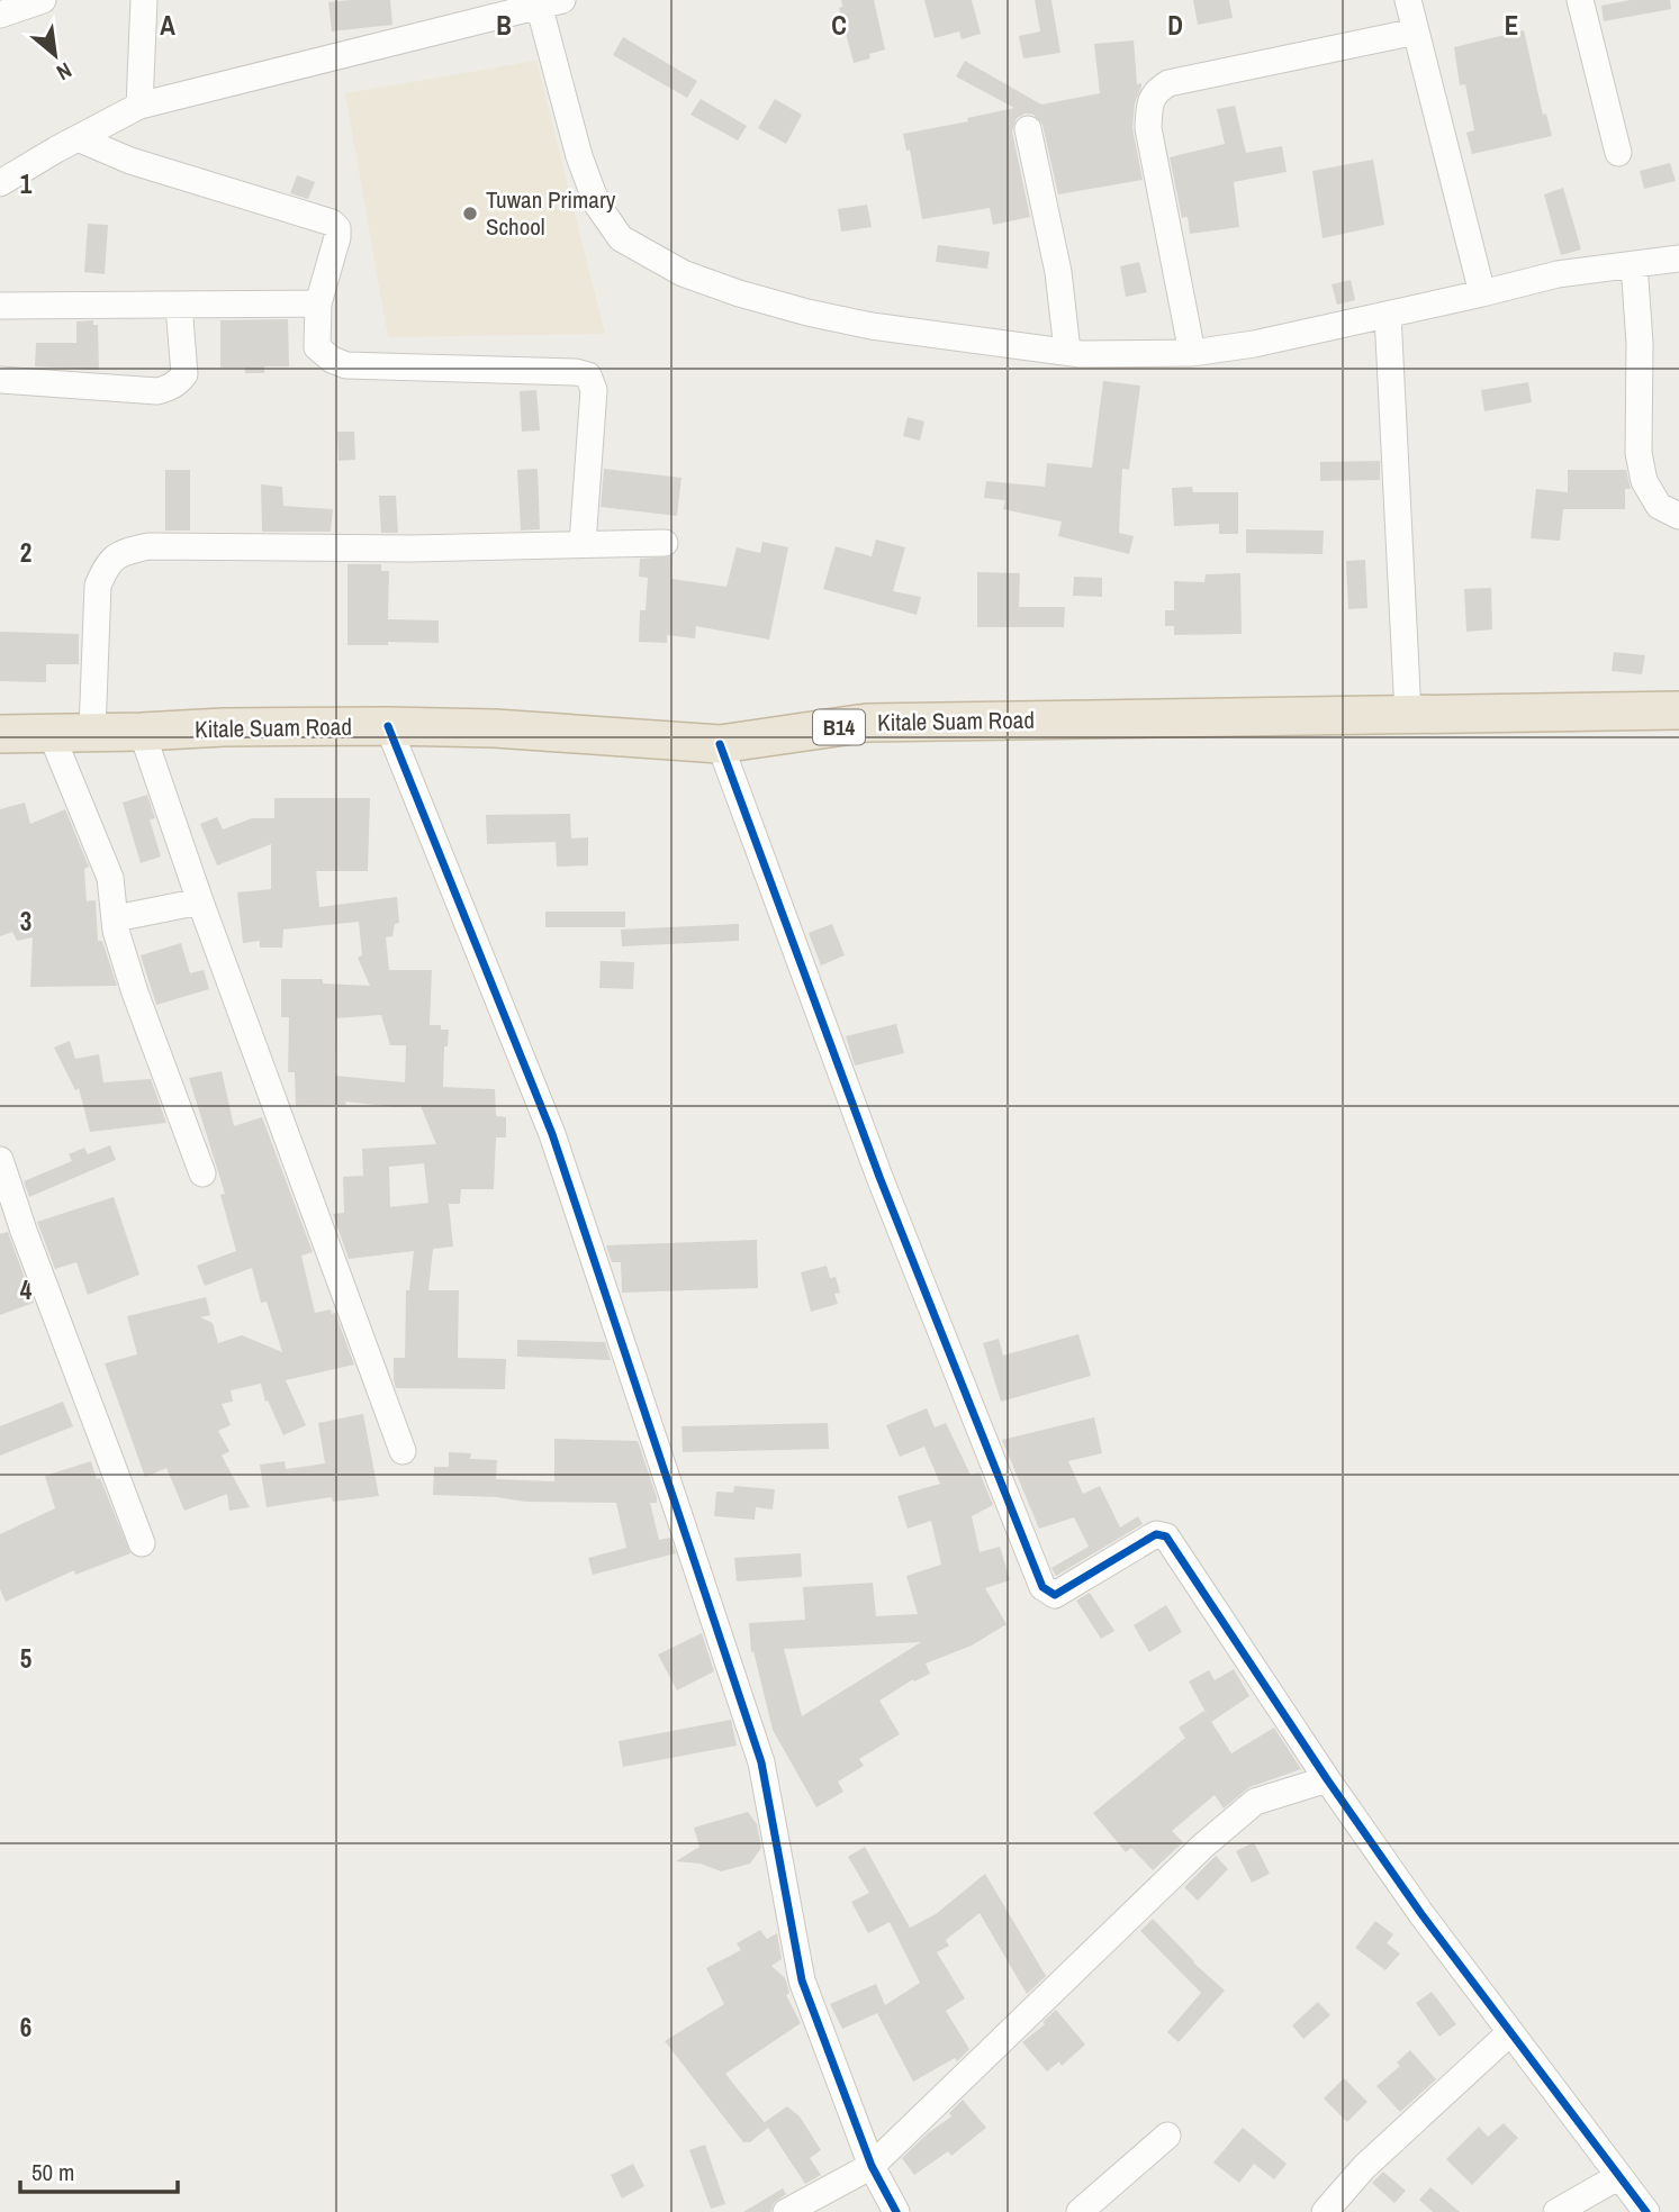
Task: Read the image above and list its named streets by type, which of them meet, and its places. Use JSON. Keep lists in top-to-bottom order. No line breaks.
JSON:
{"streets":{"highway":["Kitale Suam Road","B14"]},"places":["Tuwan Primary School"],"scale_bar":"50 m","north":"bottom right","grid":{"columns":["A","B","C","D","E"],"rows":["1","2","3","4","5","6"]}}
